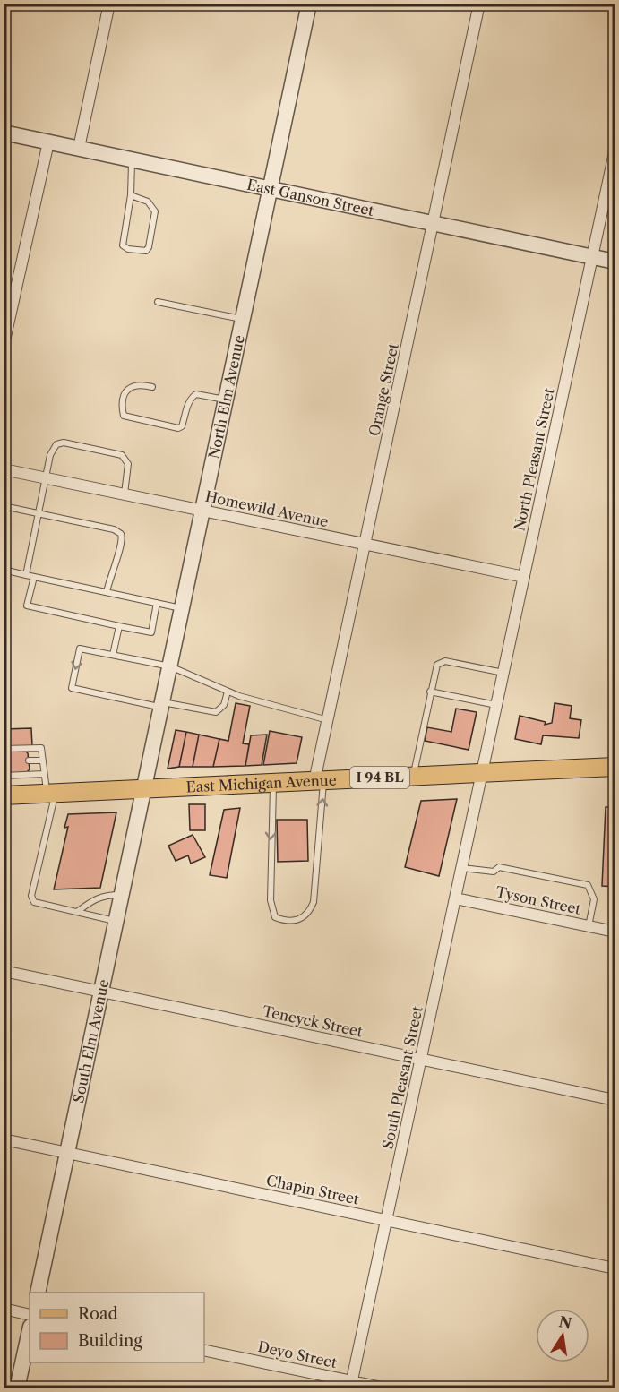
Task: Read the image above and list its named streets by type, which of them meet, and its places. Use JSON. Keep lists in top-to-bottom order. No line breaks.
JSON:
{"streets":{"main road":["I 94 BL","East Michigan Avenue"],"street":["East Ganson Street","Orange Street","North Elm Avenue","North Pleasant Street","Homewild Avenue","Tyson Street","Teneyck Street","South Elm Avenue","South Pleasant Street","Chapin Street","Deyo Street"]},"crossings":[["East Ganson Street","Orange Street"],["East Ganson Street","North Elm Avenue"],["East Ganson Street","North Pleasant Street"],["Orange Street","Homewild Avenue"],["Orange Street","East Michigan Avenue"],["North Elm Avenue","Homewild Avenue"],["North Elm Avenue","East Michigan Avenue"],["North Elm Avenue","South Elm Avenue"],["North Pleasant Street","Homewild Avenue"],["North Pleasant Street","East Michigan Avenue"],["North Pleasant Street","South Pleasant Street"],["East Michigan Avenue","South Elm Avenue"],["East Michigan Avenue","South Pleasant Street"],["Tyson Street","South Pleasant Street"],["Teneyck Street","South Elm Avenue"],["Teneyck Street","South Pleasant Street"],["South Elm Avenue","Chapin Street"],["South Pleasant Street","Chapin Street"],["South Pleasant Street","Deyo Street"]],"legend":["Road","Building"],"north":"top"}
